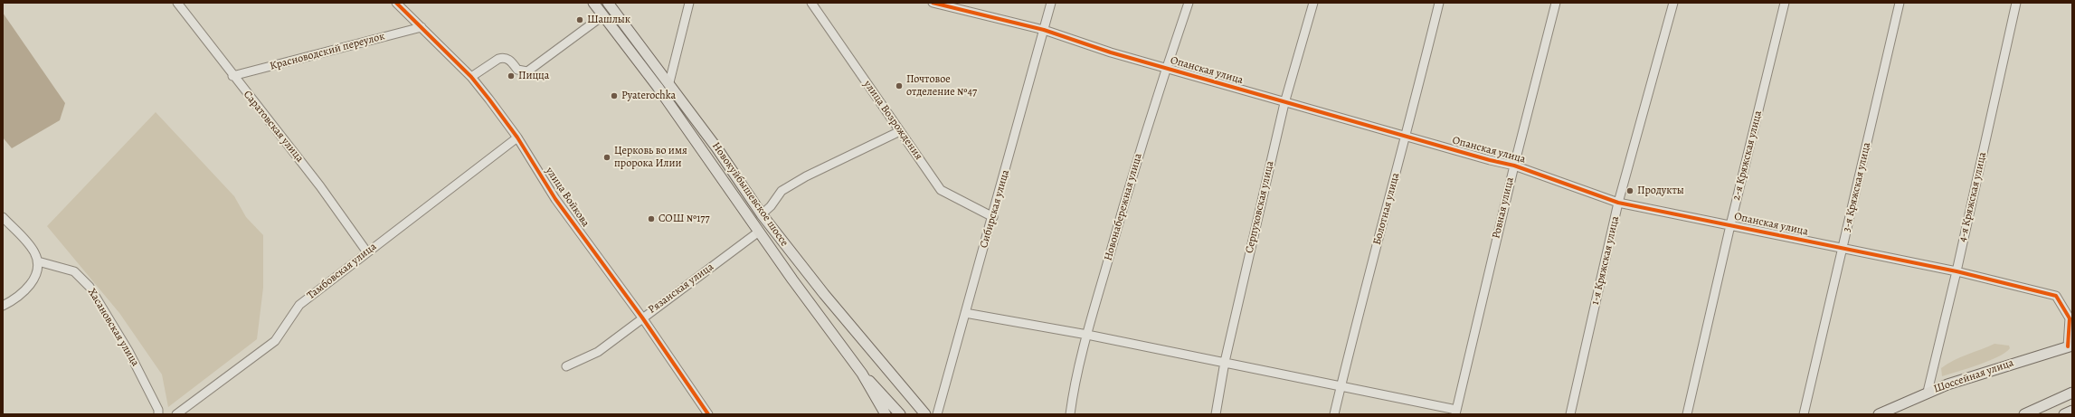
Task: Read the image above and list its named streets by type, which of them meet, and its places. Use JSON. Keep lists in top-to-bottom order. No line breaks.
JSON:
{"streets":{"main road":["Новокуйбышевское шоссе","Шоссейная улица"],"street":["Красноводский переулок","Опанская улица","улица Возрождения","Саратовская улица","2-я Кряжская улица","3-я Кряжская улица","улица Войкова","4-я Кряжская улица","Новонабережная улица","Серпуховская улица","Ровная улица","Сибирская улица","Болотная улица","1-я Кряжская улица","Тамбовская улица","Рязанская улица","Хасановская улица"]},"crossings":[["Красноводский переулок","Саратовская улица"],["Красноводский переулок","улица Войкова"],["Опанская улица","2-я Кряжская улица"],["Опанская улица","3-я Кряжская улица"],["Опанская улица","4-я Кряжская улица"],["Опанская улица","Новонабережная улица"],["Опанская улица","Серпуховская улица"],["Опанская улица","Ровная улица"],["Опанская улица","Сибирская улица"],["Опанская улица","Болотная улица"],["Опанская улица","1-я Кряжская улица"],["улица Возрождения","Сибирская улица"],["Саратовская улица","Тамбовская улица"],["Новокуйбышевское шоссе","Рязанская улица"],["улица Войкова","Тамбовская улица"],["улица Войкова","Рязанская улица"],["4-я Кряжская улица","Шоссейная улица"]],"places":["Шашлык","Пицца","Почтовое отделение №47","Pyaterochka","Церковь во имя пророка Илии","Продукты","СОШ №177"]}
